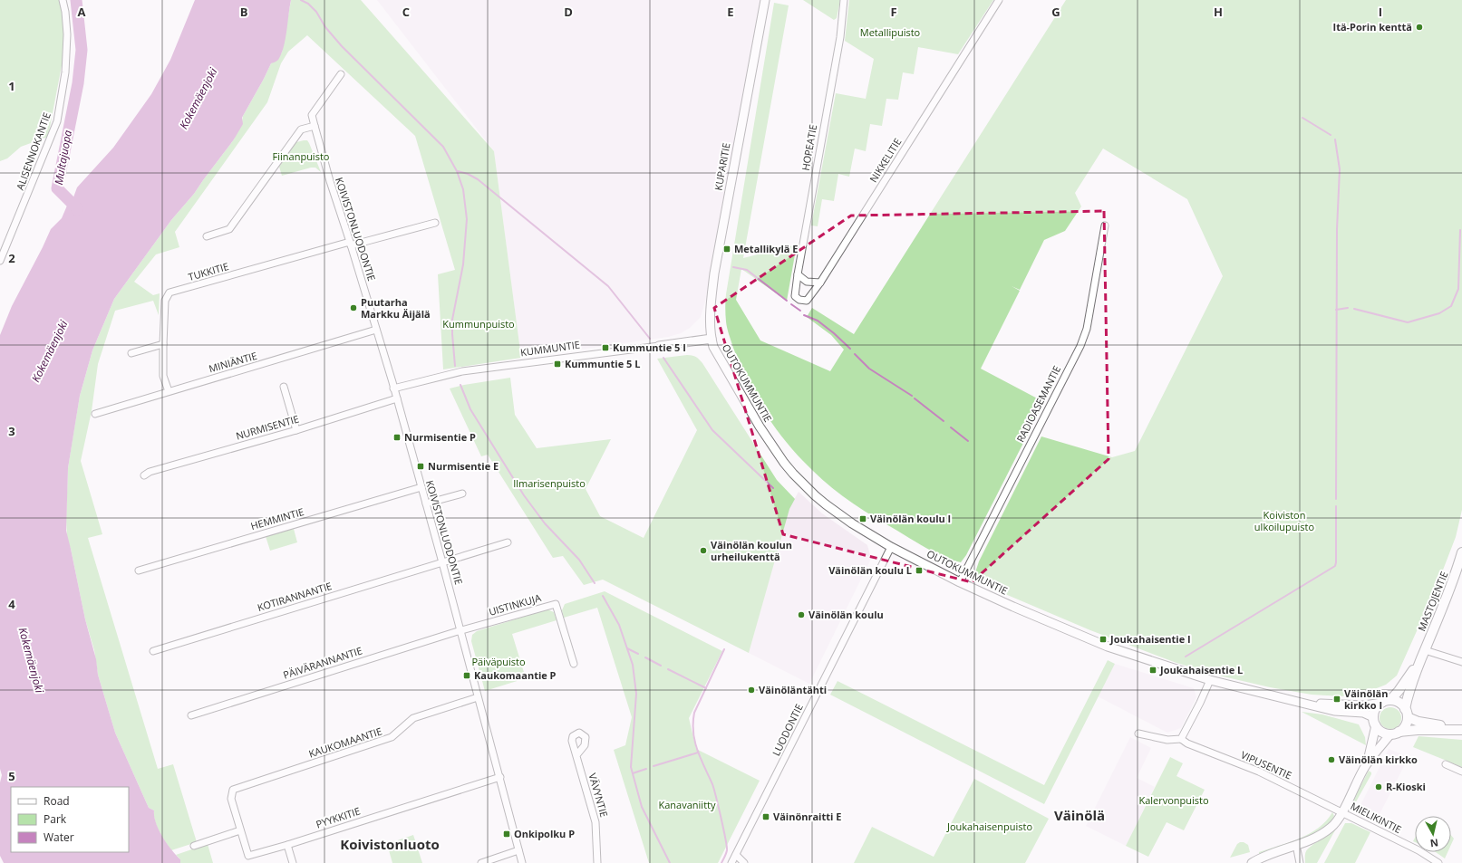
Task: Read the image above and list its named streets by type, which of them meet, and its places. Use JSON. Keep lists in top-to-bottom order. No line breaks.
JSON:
{"streets":{"main road":["MASTOJENTIE"],"street":["HOPEATIE","ALISENNOKANTIE","NIKKELITIE","KUPARITIE","KOIVISTONLUODONTIE","TUKKITIE","KUMMUNTIE","MINIÄNTIE","OUTOKUMMUNTIE","RADIOASEMANTIE","NURMISENTIE","HEMMINTIE","KOTIRANNANTIE","UISTINKUJA","PÄIVÄRANNANTIE","LUODONTIE","KAUKOMAANTIE","VIPUSENTIE","VÄVYNTIE","PYYKKITIE","MIELIKINTIE"]},"crossings":[["HOPEATIE","NIKKELITIE"],["KUPARITIE","KUMMUNTIE"],["KUPARITIE","OUTOKUMMUNTIE"],["KOIVISTONLUODONTIE","TUKKITIE"],["KOIVISTONLUODONTIE","KUMMUNTIE"],["KOIVISTONLUODONTIE","MINIÄNTIE"],["KOIVISTONLUODONTIE","NURMISENTIE"],["KOIVISTONLUODONTIE","HEMMINTIE"],["KOIVISTONLUODONTIE","KOTIRANNANTIE"],["KOIVISTONLUODONTIE","UISTINKUJA"],["KOIVISTONLUODONTIE","PÄIVÄRANNANTIE"],["KOIVISTONLUODONTIE","KAUKOMAANTIE"],["KOIVISTONLUODONTIE","PYYKKITIE"],["TUKKITIE","MINIÄNTIE"],["KUMMUNTIE","OUTOKUMMUNTIE"],["OUTOKUMMUNTIE","RADIOASEMANTIE"],["OUTOKUMMUNTIE","MASTOJENTIE"],["OUTOKUMMUNTIE","LUODONTIE"],["UISTINKUJA","PÄIVÄRANNANTIE"],["KAUKOMAANTIE","PYYKKITIE"],["VIPUSENTIE","MIELIKINTIE"]],"districts":["Väinölä","Koivistonluoto"],"water":["Kokemäenjoki","Multajuopa"],"parks":["Metallipuisto","Fiinanpuisto","Kummunpuisto","Ilmarisenpuisto","Koiviston ulkoilupuisto","Päiväpuisto","Kalervonpuisto","Kanavaniitty","Joukahaisenpuisto"],"places":{"other":["Itä-Porin kenttä","Puutarha Markku Äijälä","Väinölän koulun urheilukenttä","Väinölän koulu","Väinöläntähti","Väinölän kirkko","R-Kioski"],"transit":["Metallikylä E","Kummuntie 5 I","Kummuntie 5 L","Nurmisentie P","Nurmisentie E","Väinölän koulu I","Väinölän koulu L","Joukahaisentie I","Joukahaisentie L","Kaukomaantie P","Väinölän kirkko I","Väinönraitti E","Onkipolku P"]},"legend":["Road","Park","Water"],"north":"bottom","grid":{"columns":["A","B","C","D","E","F","G","H","I"],"rows":["1","2","3","4","5"]}}
